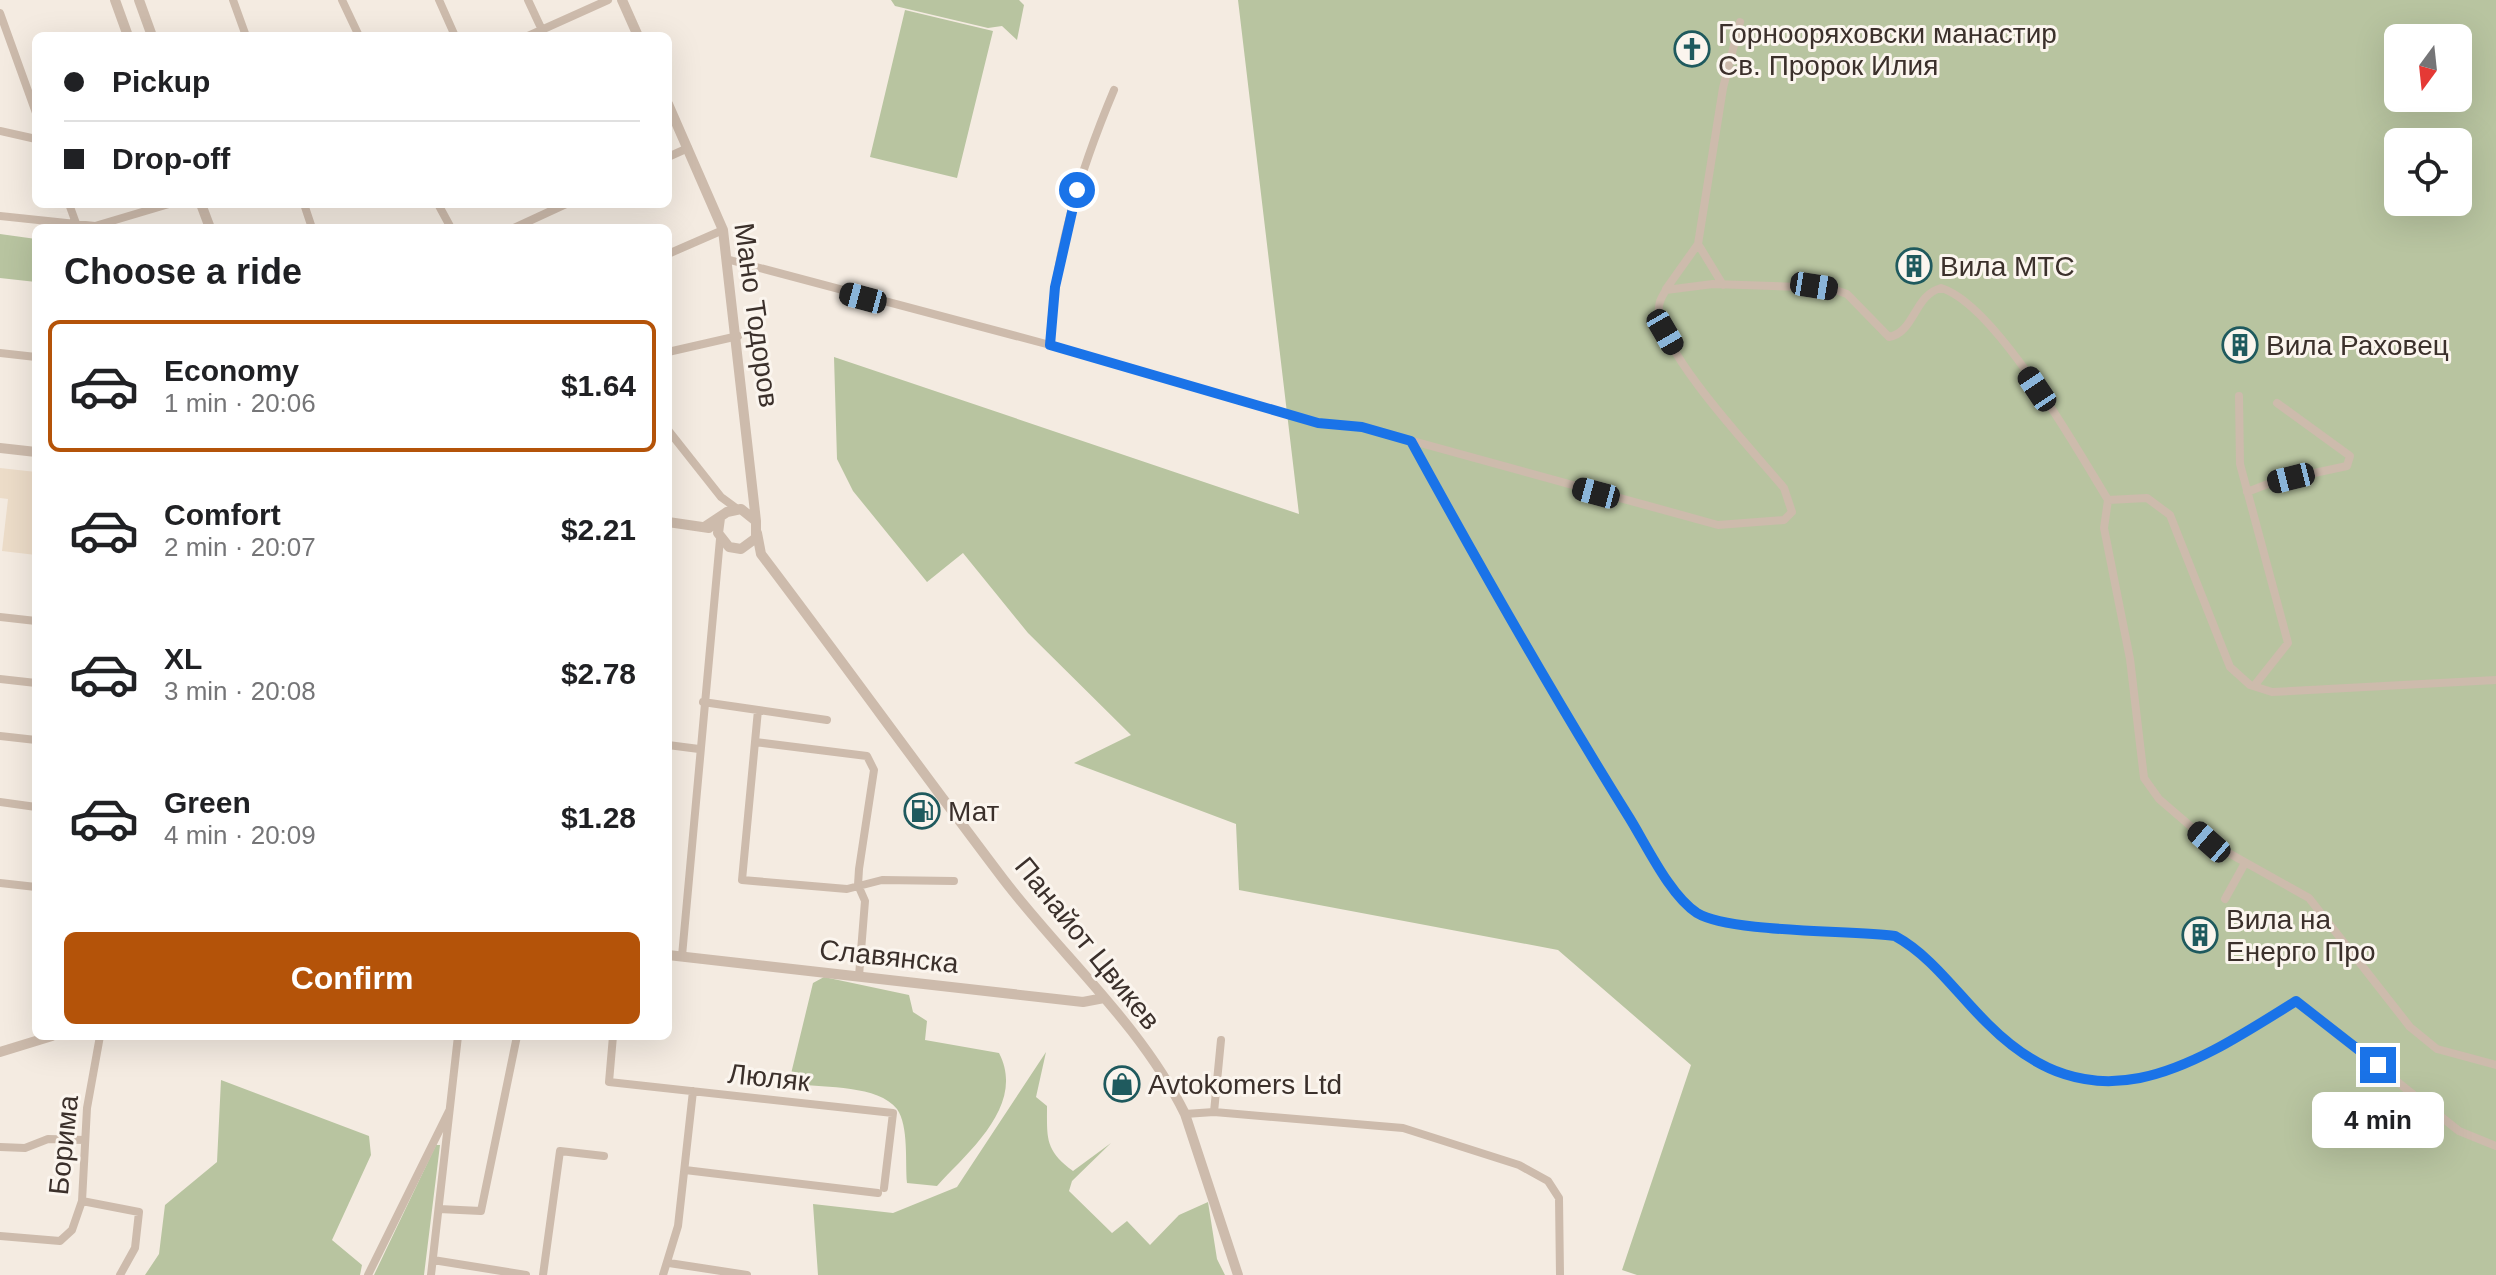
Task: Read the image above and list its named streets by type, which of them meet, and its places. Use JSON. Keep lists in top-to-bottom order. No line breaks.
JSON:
{"streets":{"street":["Мано Тодоров","Панайот Цвикев","Славянска","Люляк","Борима"]},"crossings":[["Мано Тодоров","Панайот Цвикев"],["Панайот Цвикев","Славянска"]],"places":{"church":["Горнооряховски манастир Св. Пророк Илия"],"building":["Вила МТС","Вила Раховец","Вила на Енерго Про"],"fuel station":["Мат"],"shop":["Avtokomers Ltd"]},"north":"bottom","page":{"banner":["Pickup","Drop-off"],"heading":"Choose a ride","list":[{"name":"Economy","note":"1 min · 20:06","value":"$1.64"},{"name":"Comfort","note":"2 min · 20:07","value":"$2.21"},{"name":"XL","note":"3 min · 20:08","value":"$2.78"},{"name":"Green","note":"4 min · 20:09","value":"$1.28"}],"buttons":"Confirm","bubble":"4 min"}}
